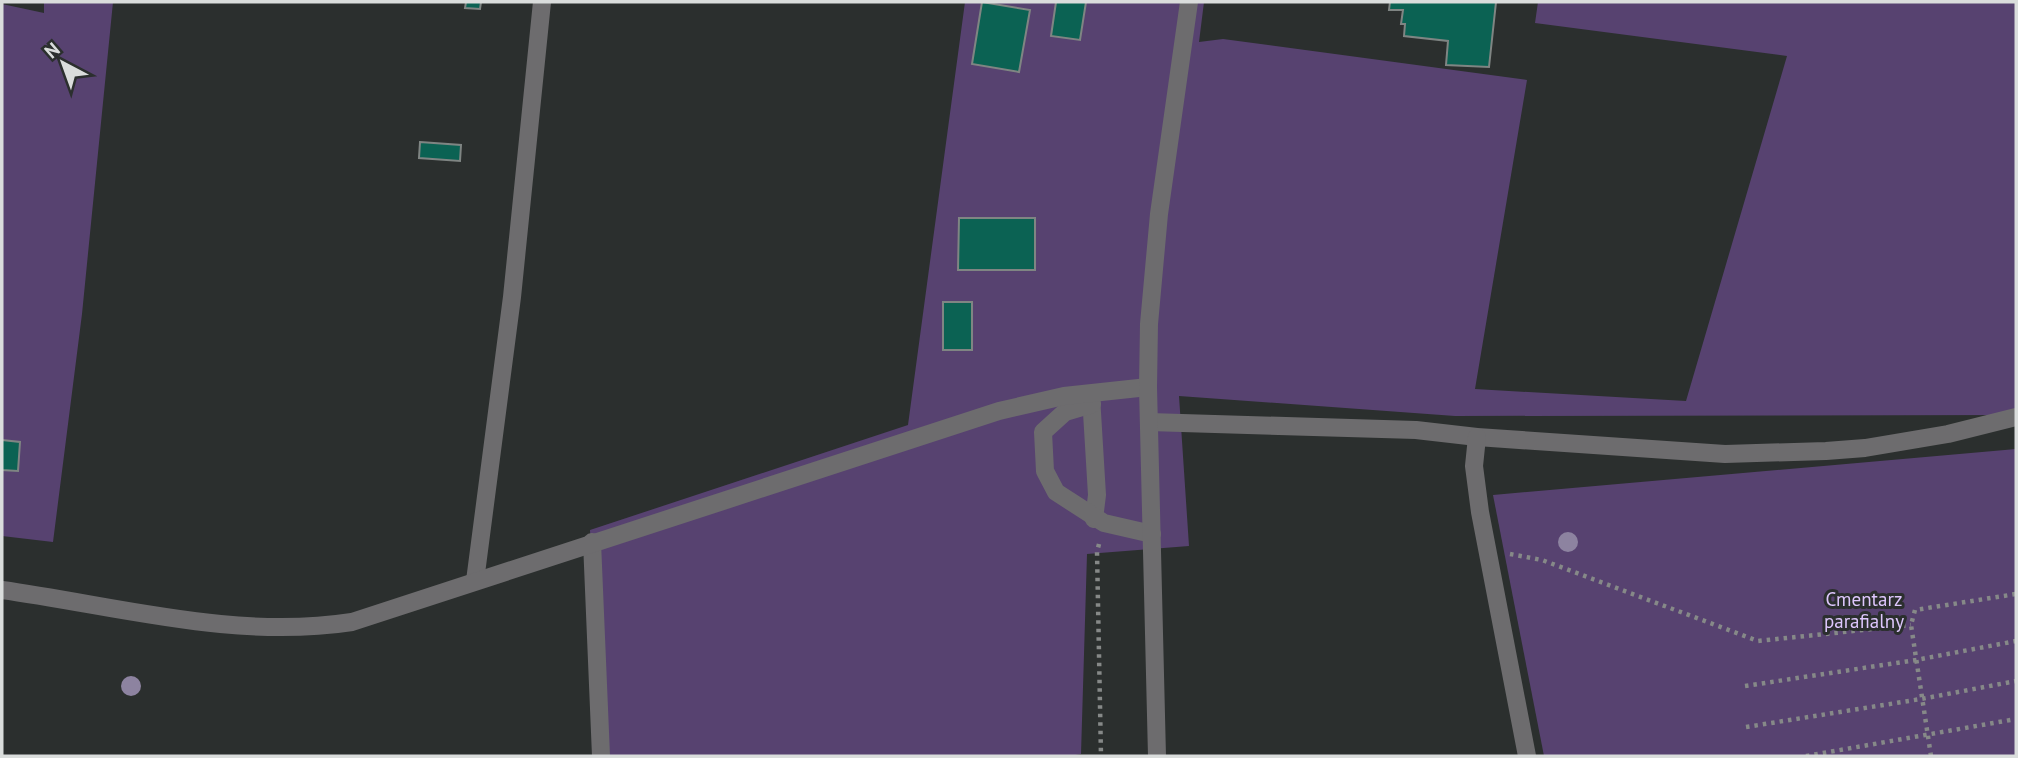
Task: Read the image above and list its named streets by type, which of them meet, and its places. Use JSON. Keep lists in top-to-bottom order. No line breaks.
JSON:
{"parks":["Cmentarz parafialny"],"north":"top left"}
